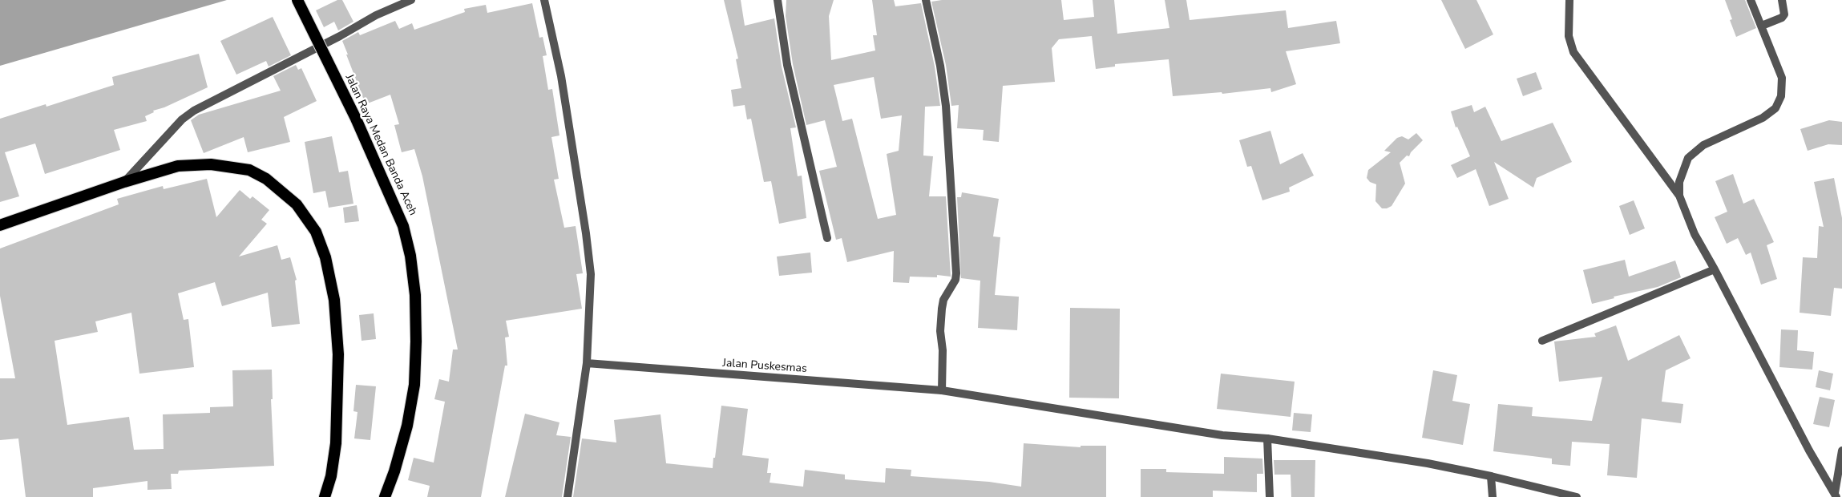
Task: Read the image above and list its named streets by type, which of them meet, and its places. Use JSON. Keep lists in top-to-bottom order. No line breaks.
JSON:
{"streets":{"highway":["Jalan Raya Medan Banda Aceh"],"street":["Jalan Puskesmas"]}}
